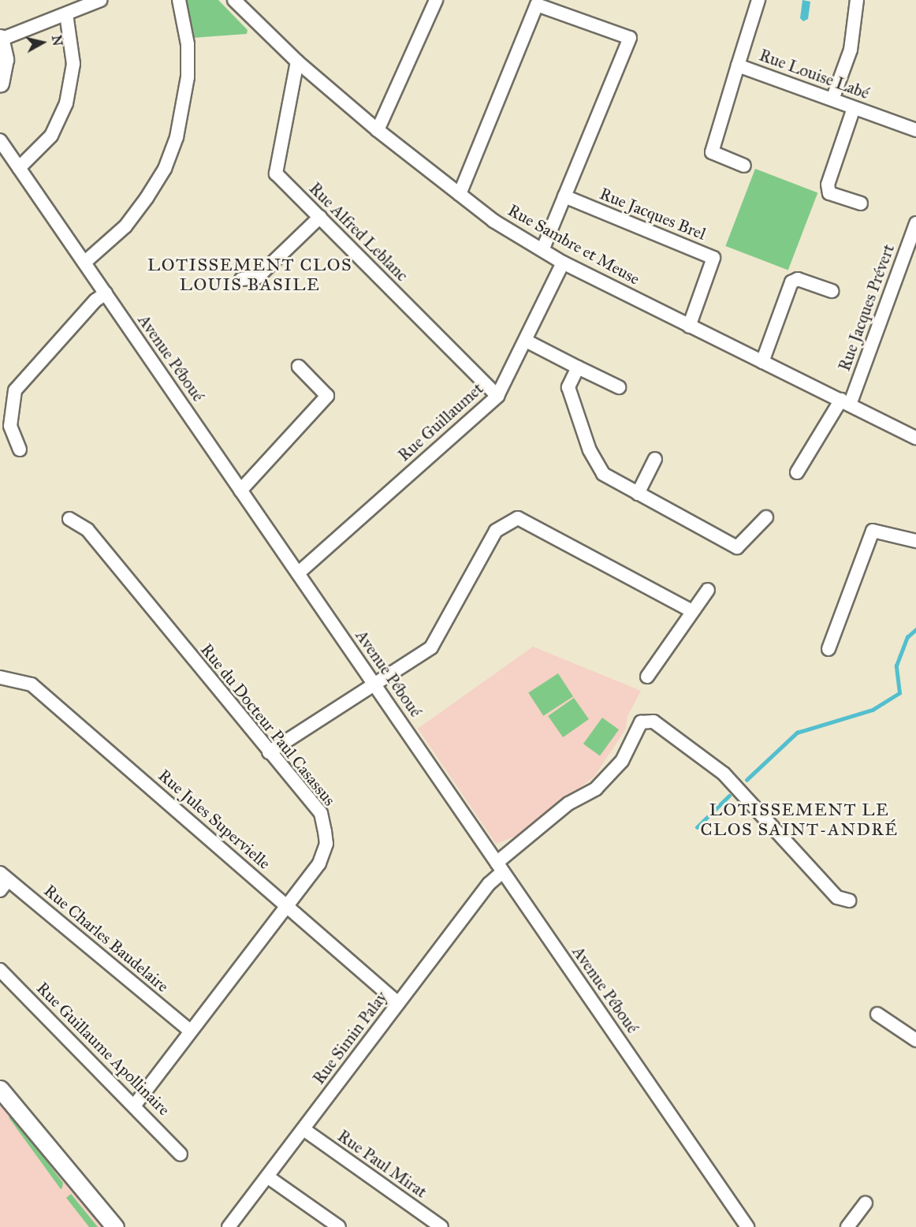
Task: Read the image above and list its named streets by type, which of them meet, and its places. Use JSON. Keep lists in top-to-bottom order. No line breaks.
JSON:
{"streets":{"street":["Rue Louise Labé","Rue Jacques Brel","Rue Alfred Leblanc","Rue Sambre et Meuse","Rue Jacques Prévert","Avenue Péboué","Rue Guillaumet","Rue du Docteur Paul Casassus","Rue Jules Supervielle","Rue Charles Baudelaire","Rue Simin Palay","Rue Guillaume Apollinaire","Rue Paul Mirat"]},"crossings":[["Rue Jacques Brel","Rue Sambre et Meuse"],["Rue Alfred Leblanc","Rue Sambre et Meuse"],["Rue Alfred Leblanc","Rue Guillaumet"],["Rue Sambre et Meuse","Rue Jacques Prévert"],["Rue Sambre et Meuse","Rue Guillaumet"],["Avenue Péboué","Rue Guillaumet"],["Avenue Péboué","Rue Simin Palay"],["Rue du Docteur Paul Casassus","Rue Jules Supervielle"],["Rue du Docteur Paul Casassus","Rue Charles Baudelaire"],["Rue du Docteur Paul Casassus","Rue Guillaume Apollinaire"],["Rue Jules Supervielle","Rue Simin Palay"],["Rue Simin Palay","Rue Paul Mirat"]],"districts":["LOTISSEMENT CLOS LOUIS BASILE","LOTISSEMENT LE CLOS SAINT-ANDRÉ"],"north":"right"}
